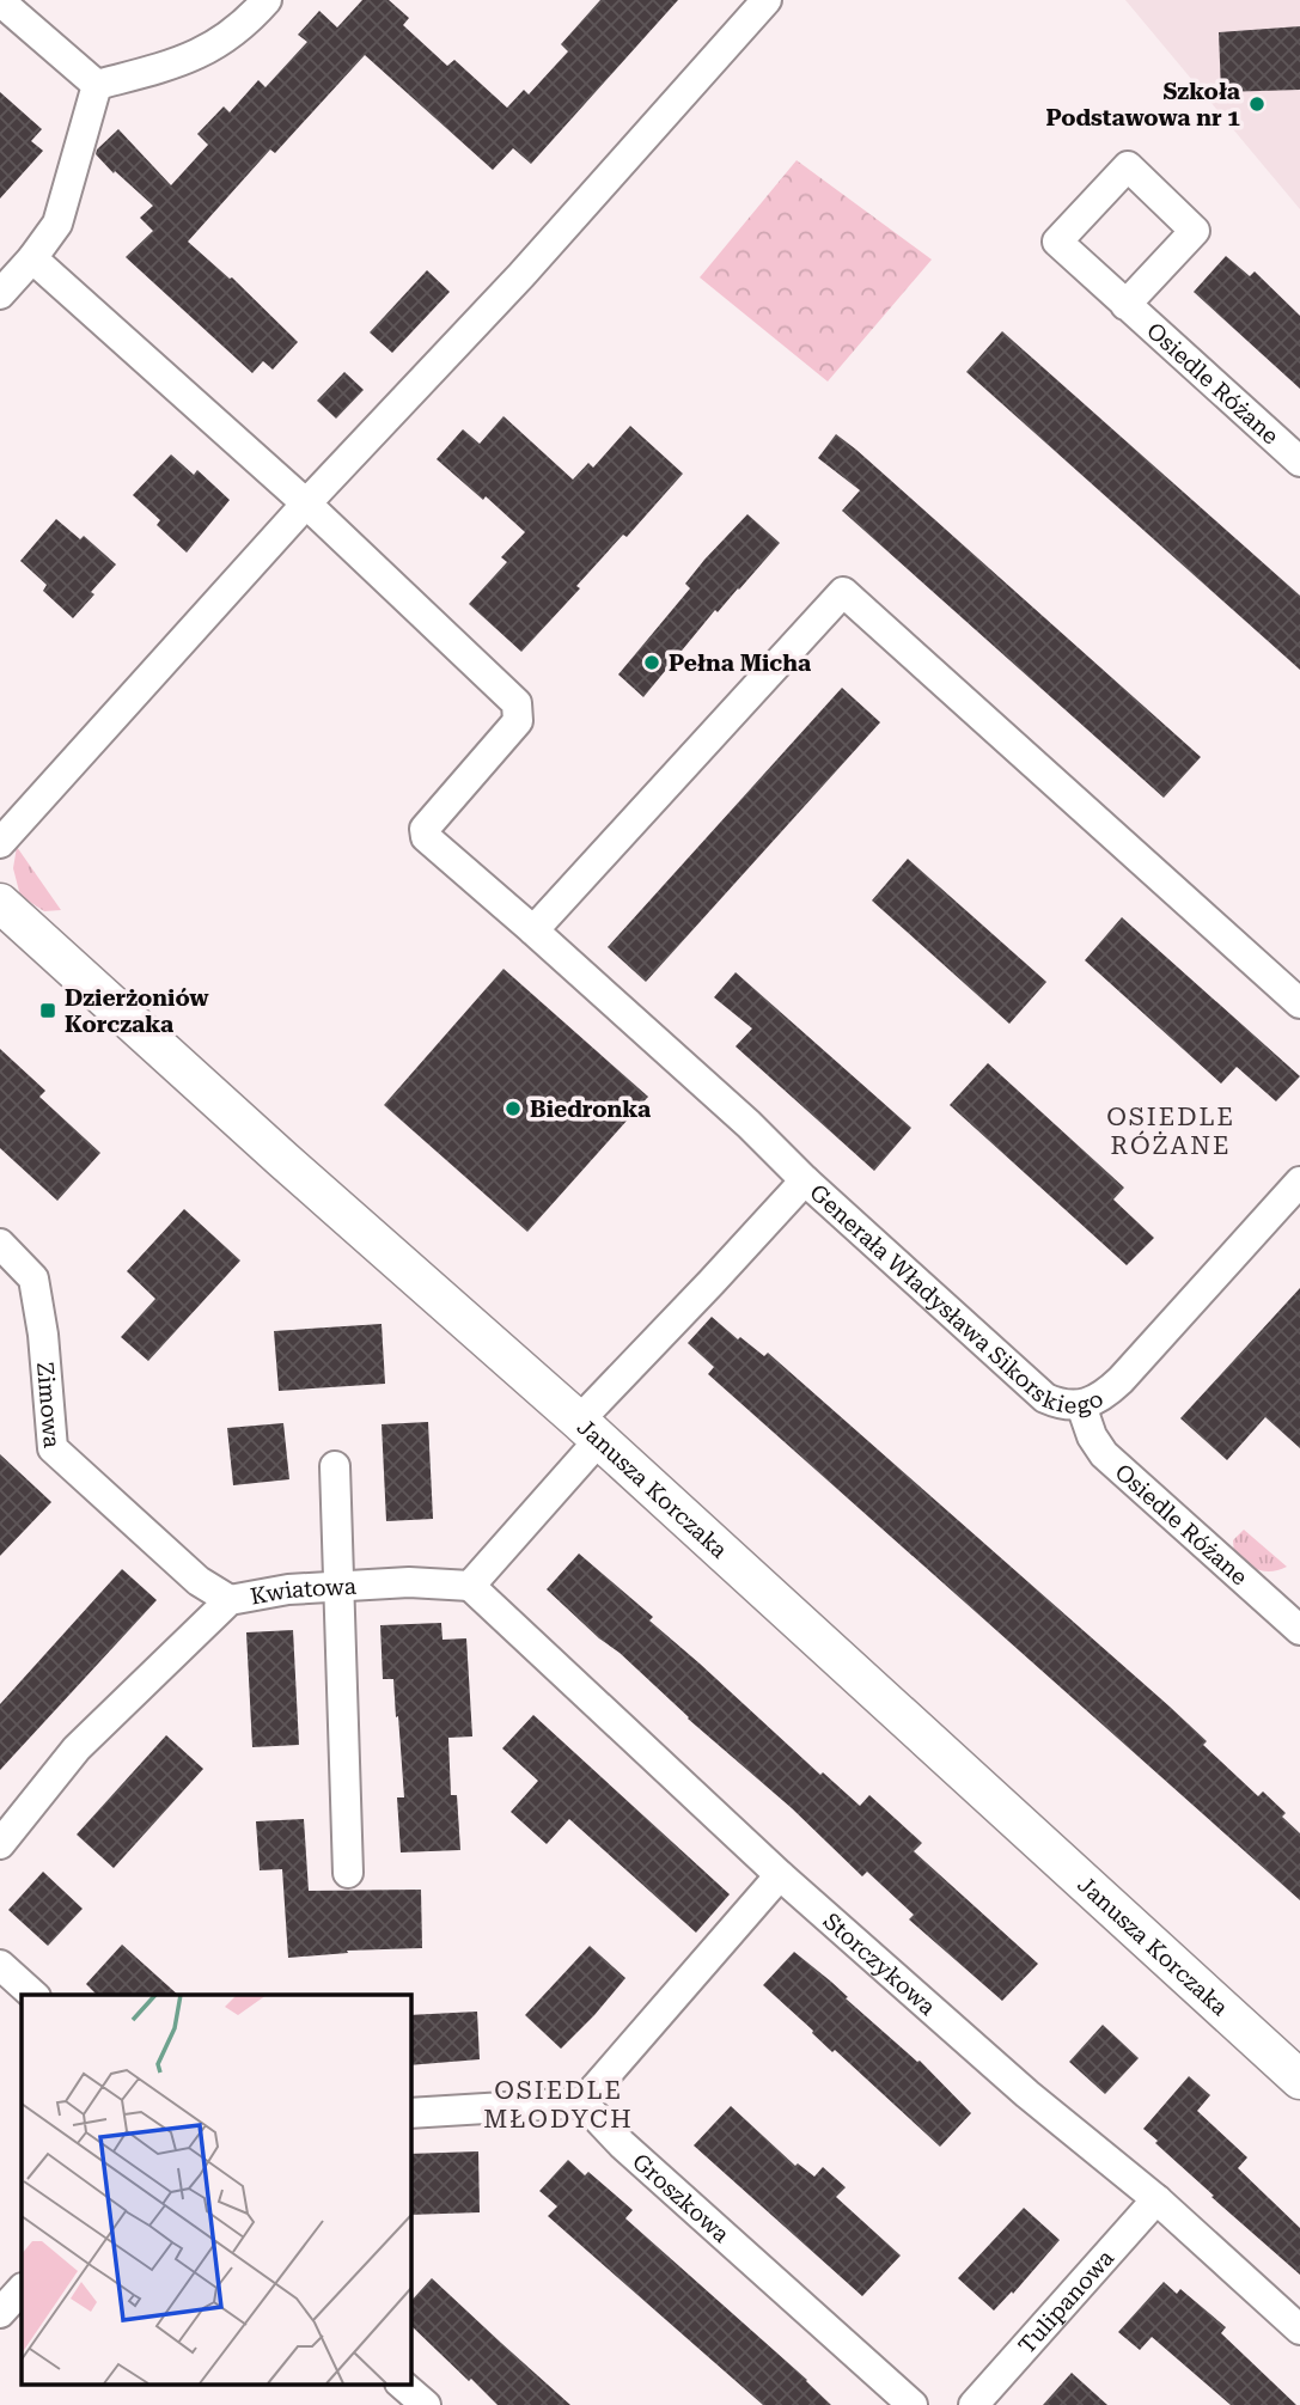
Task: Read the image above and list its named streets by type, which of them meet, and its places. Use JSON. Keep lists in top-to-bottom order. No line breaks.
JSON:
{"streets":{"street":["Osiedle Różane","Generała Władysława Sikorskiego","Zimowa","Janusza Korczaka","Kwiatowa","Storczykowa","Groszkowa","Tulipanowa"]},"crossings":[["Osiedle Różane","Generała Władysława Sikorskiego"],["Generała Władysława Sikorskiego","Janusza Korczaka"],["Zimowa","Kwiatowa"],["Kwiatowa","Storczykowa"],["Storczykowa","Tulipanowa"]],"districts":["OSIEDLE RÓŻANE","OSIEDLE MŁODYCH"],"places":{"other":["Szkoła Podstawowa nr 1","Pełna Micha","Biedronka"],"transit":["Dzierżoniów Korczaka"]}}
